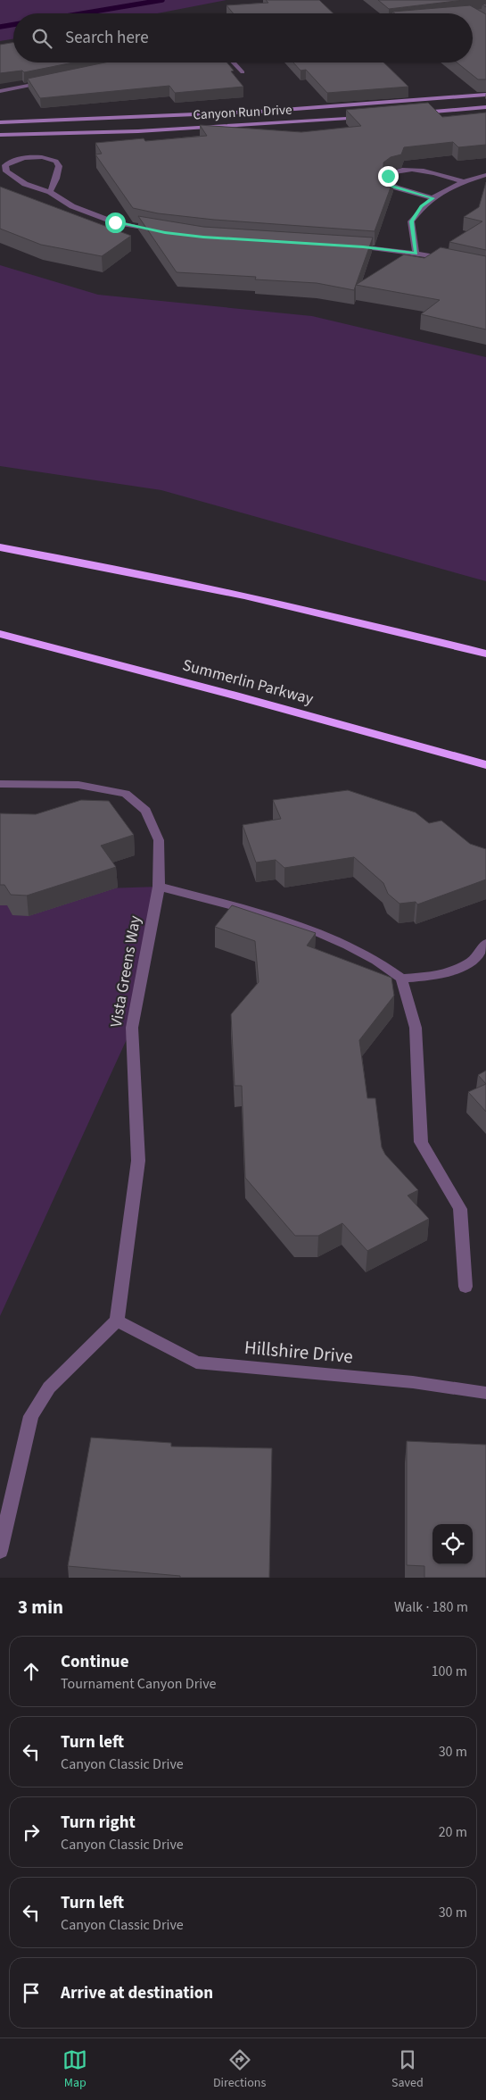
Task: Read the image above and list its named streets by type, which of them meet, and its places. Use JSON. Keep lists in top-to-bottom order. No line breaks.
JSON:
{"streets":{"highway":["Summerlin Parkway"],"street":["Canyon Run Drive","Vista Greens Way","Hillshire Drive"]},"crossings":[["Vista Greens Way","Hillshire Drive"]],"page":{"search":"Search here","heading":["3 min","Walk · 180 m"],"list":[["Continue","Tournament Canyon Drive","100 m"],["Turn left","Canyon Classic Drive","30 m"],["Turn right","Canyon Classic Drive","20 m"],["Turn left","Canyon Classic Drive","30 m"],"Arrive at destination"],"nav":["Map","Directions","Saved"]}}
